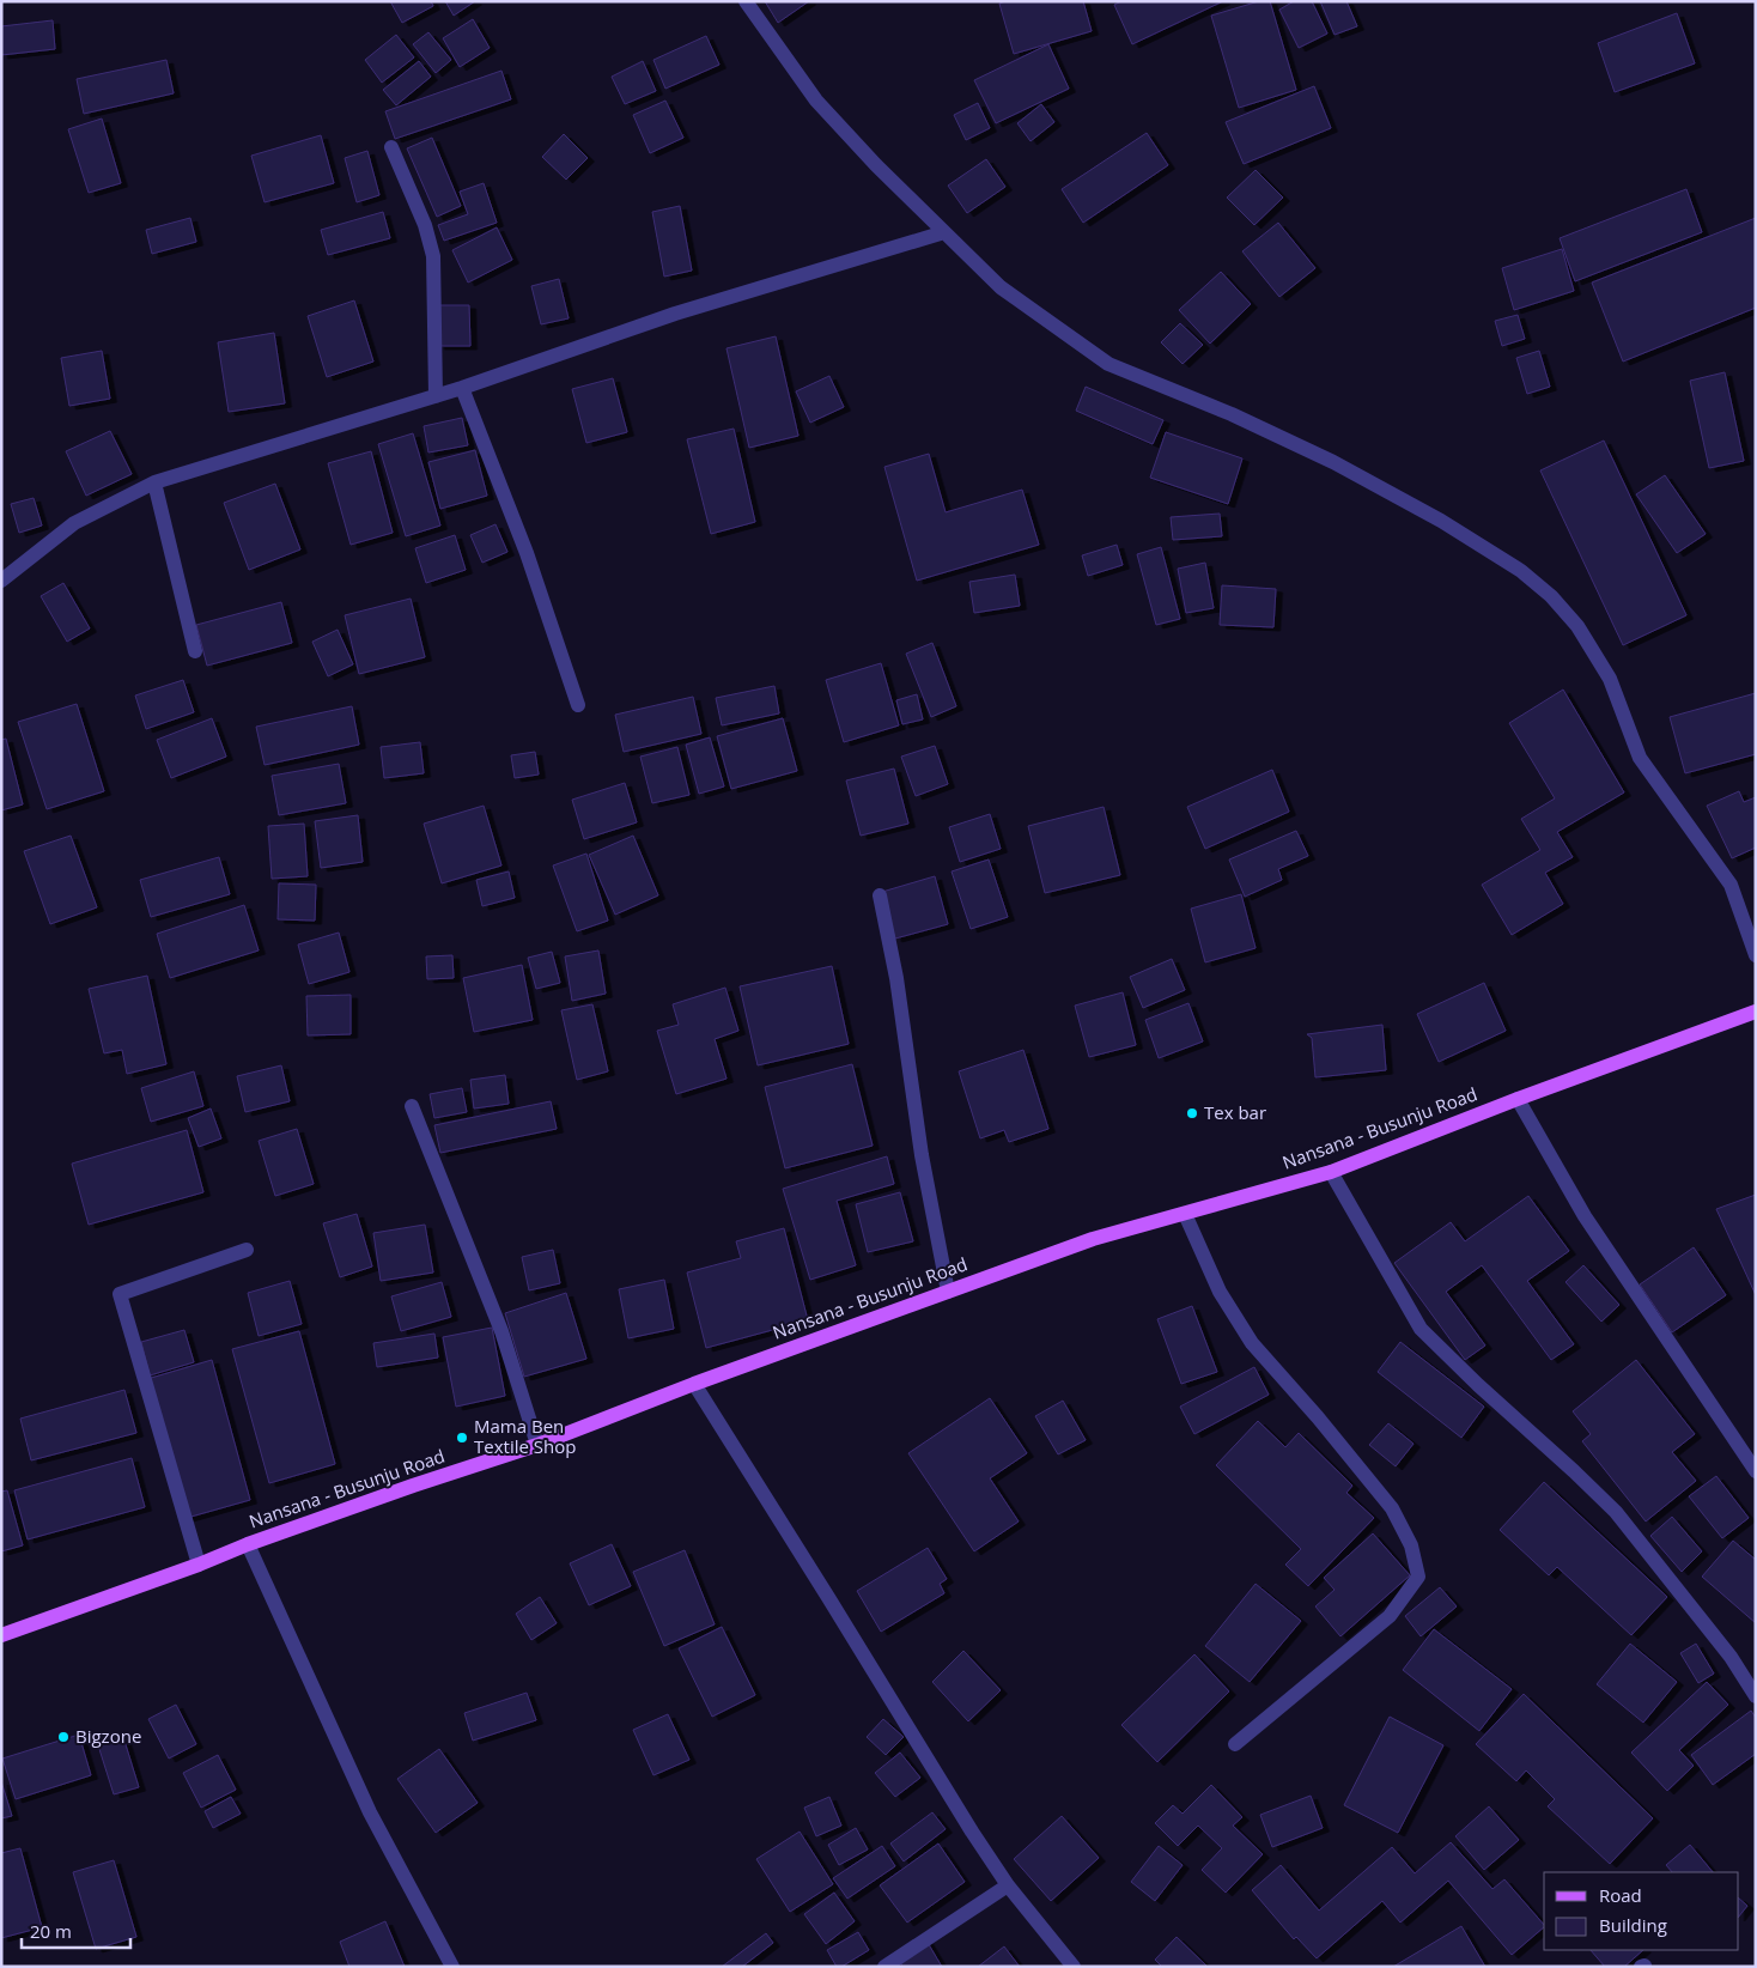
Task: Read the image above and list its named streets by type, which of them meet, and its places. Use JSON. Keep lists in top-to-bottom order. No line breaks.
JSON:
{"streets":{"main road":["Nansana - Busunju Road"]},"places":["Tex bar","Mama Ben Textile Shop","Bigzone"],"legend":["Road","Building"],"scale_bar":"20 m"}
